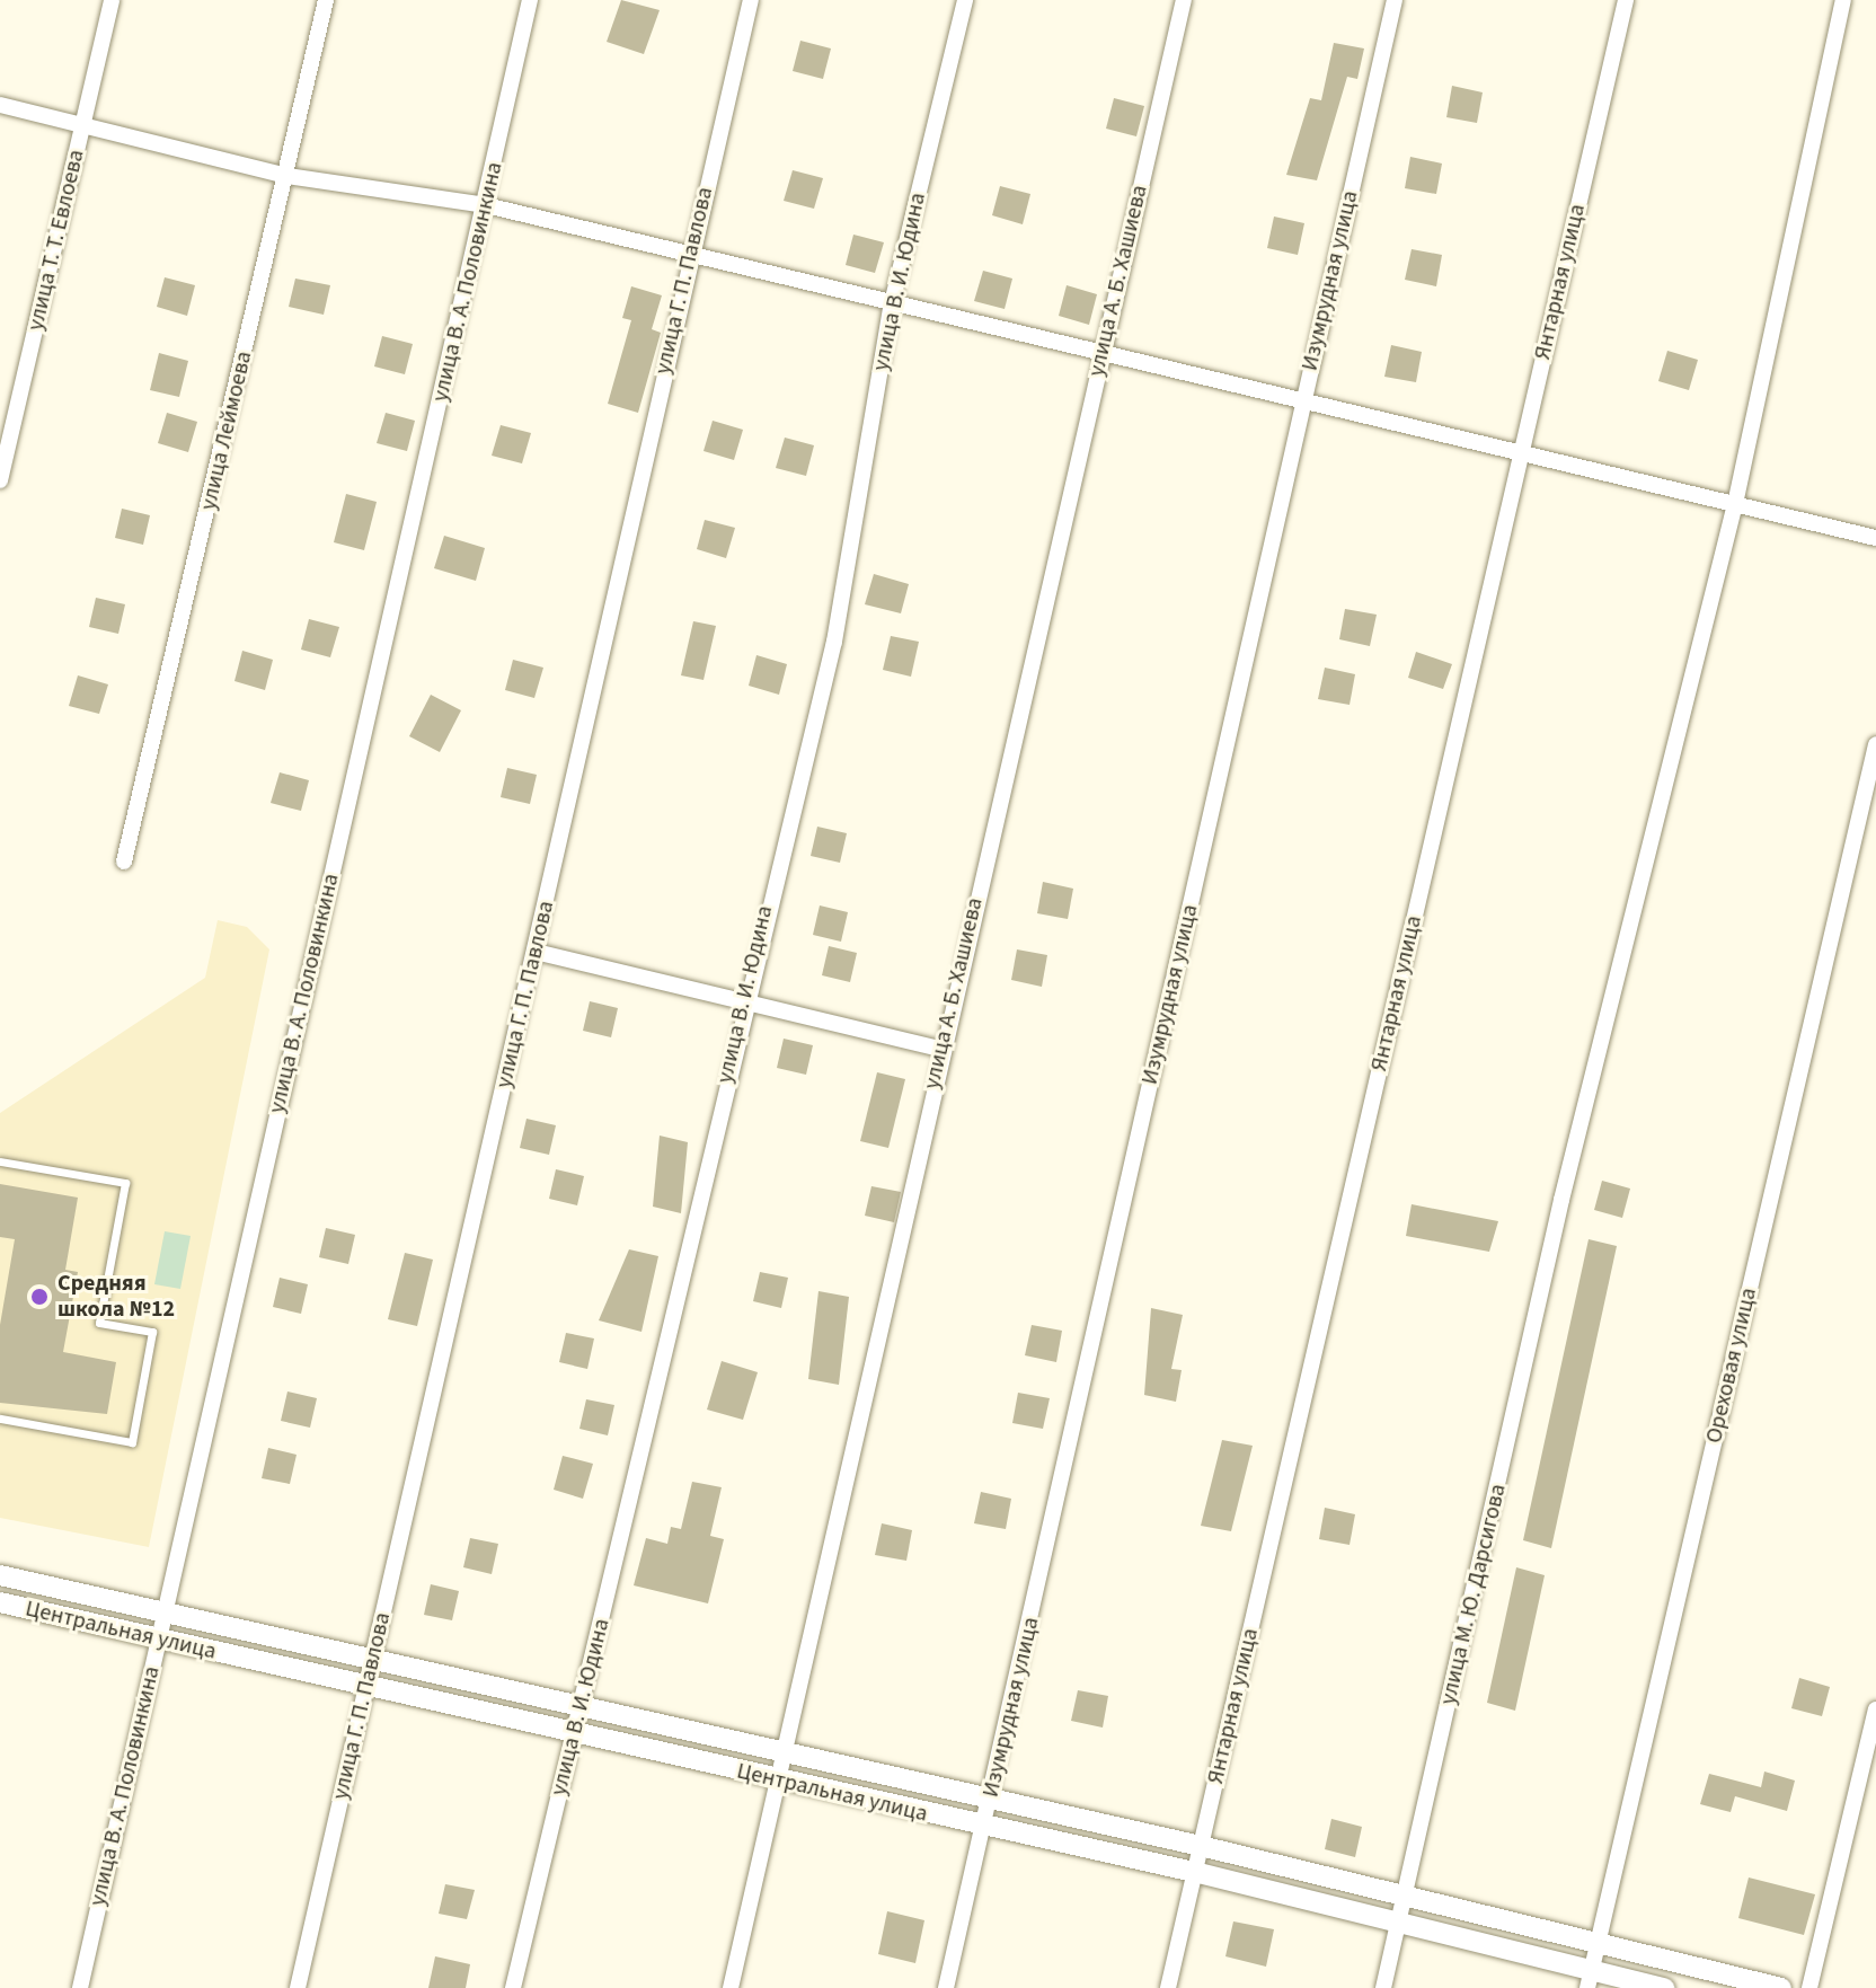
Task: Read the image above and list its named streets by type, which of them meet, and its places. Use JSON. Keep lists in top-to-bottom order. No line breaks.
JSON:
{"streets":{"street":["улица Т. Т. Евлоева","улица Г. П. Павлова","улица А. Б. Хашиева","Изумрудная улица","улица В. А. Половинкина","улица В. И. Юдина","Янтарная улица","улица Леймоева","Ореховая улица","улица М. Ю. Дарсигова","Центральная улица"]},"crossings":[["улица Г. П. Павлова","Центральная улица"],["улица А. Б. Хашиева","Центральная улица"],["Изумрудная улица","Центральная улица"],["улица В. А. Половинкина","Центральная улица"],["улица В. И. Юдина","Центральная улица"],["Янтарная улица","Центральная улица"],["Ореховая улица","Центральная улица"],["улица М. Ю. Дарсигова","Центральная улица"]],"places":["Средняя школа №12"]}
